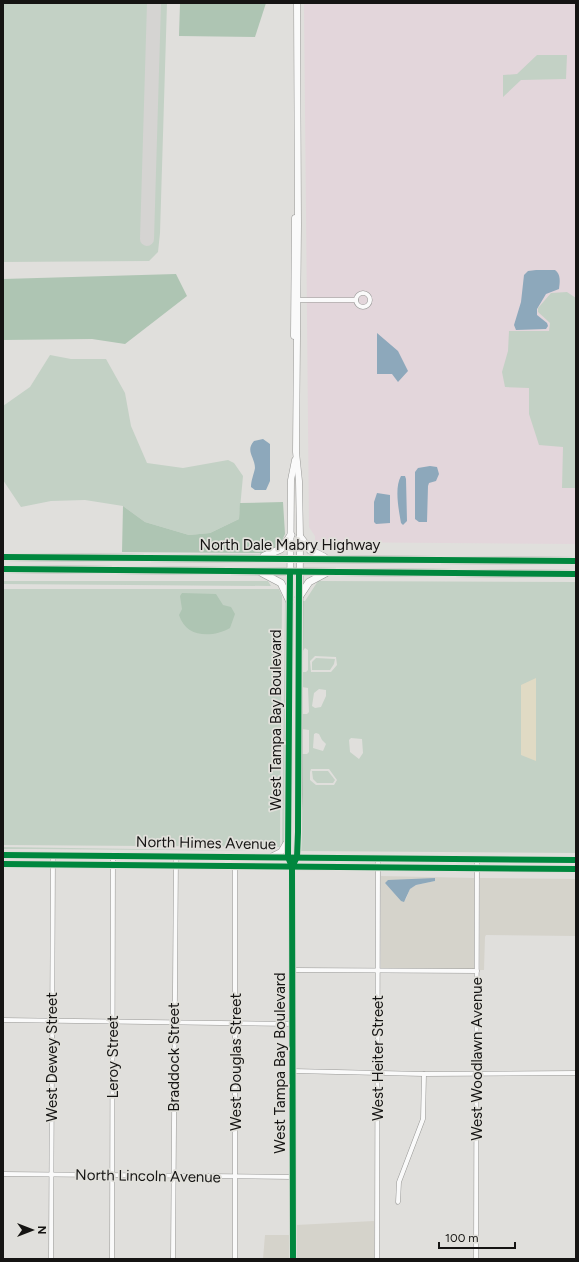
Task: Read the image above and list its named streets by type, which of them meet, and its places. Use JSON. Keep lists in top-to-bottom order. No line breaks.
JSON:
{"streets":{"main road":["North Dale Mabry Highway"],"street":["West Tampa Bay Boulevard","North Himes Avenue","West Dewey Street","Leroy Street","Braddock Street","West Heiter Street","West Woodlawn Avenue","West Douglas Street","North Lincoln Avenue"]},"crossings":[["North Dale Mabry Highway","West Tampa Bay Boulevard"],["West Tampa Bay Boulevard","North Himes Avenue"],["West Tampa Bay Boulevard","North Lincoln Avenue"],["North Himes Avenue","West Dewey Street"],["North Himes Avenue","Leroy Street"],["North Himes Avenue","Braddock Street"],["North Himes Avenue","West Heiter Street"],["North Himes Avenue","West Woodlawn Avenue"],["North Himes Avenue","West Douglas Street"],["West Dewey Street","North Lincoln Avenue"],["Leroy Street","North Lincoln Avenue"],["Braddock Street","North Lincoln Avenue"],["West Douglas Street","North Lincoln Avenue"]],"scale_bar":"100 m","north":"right"}
